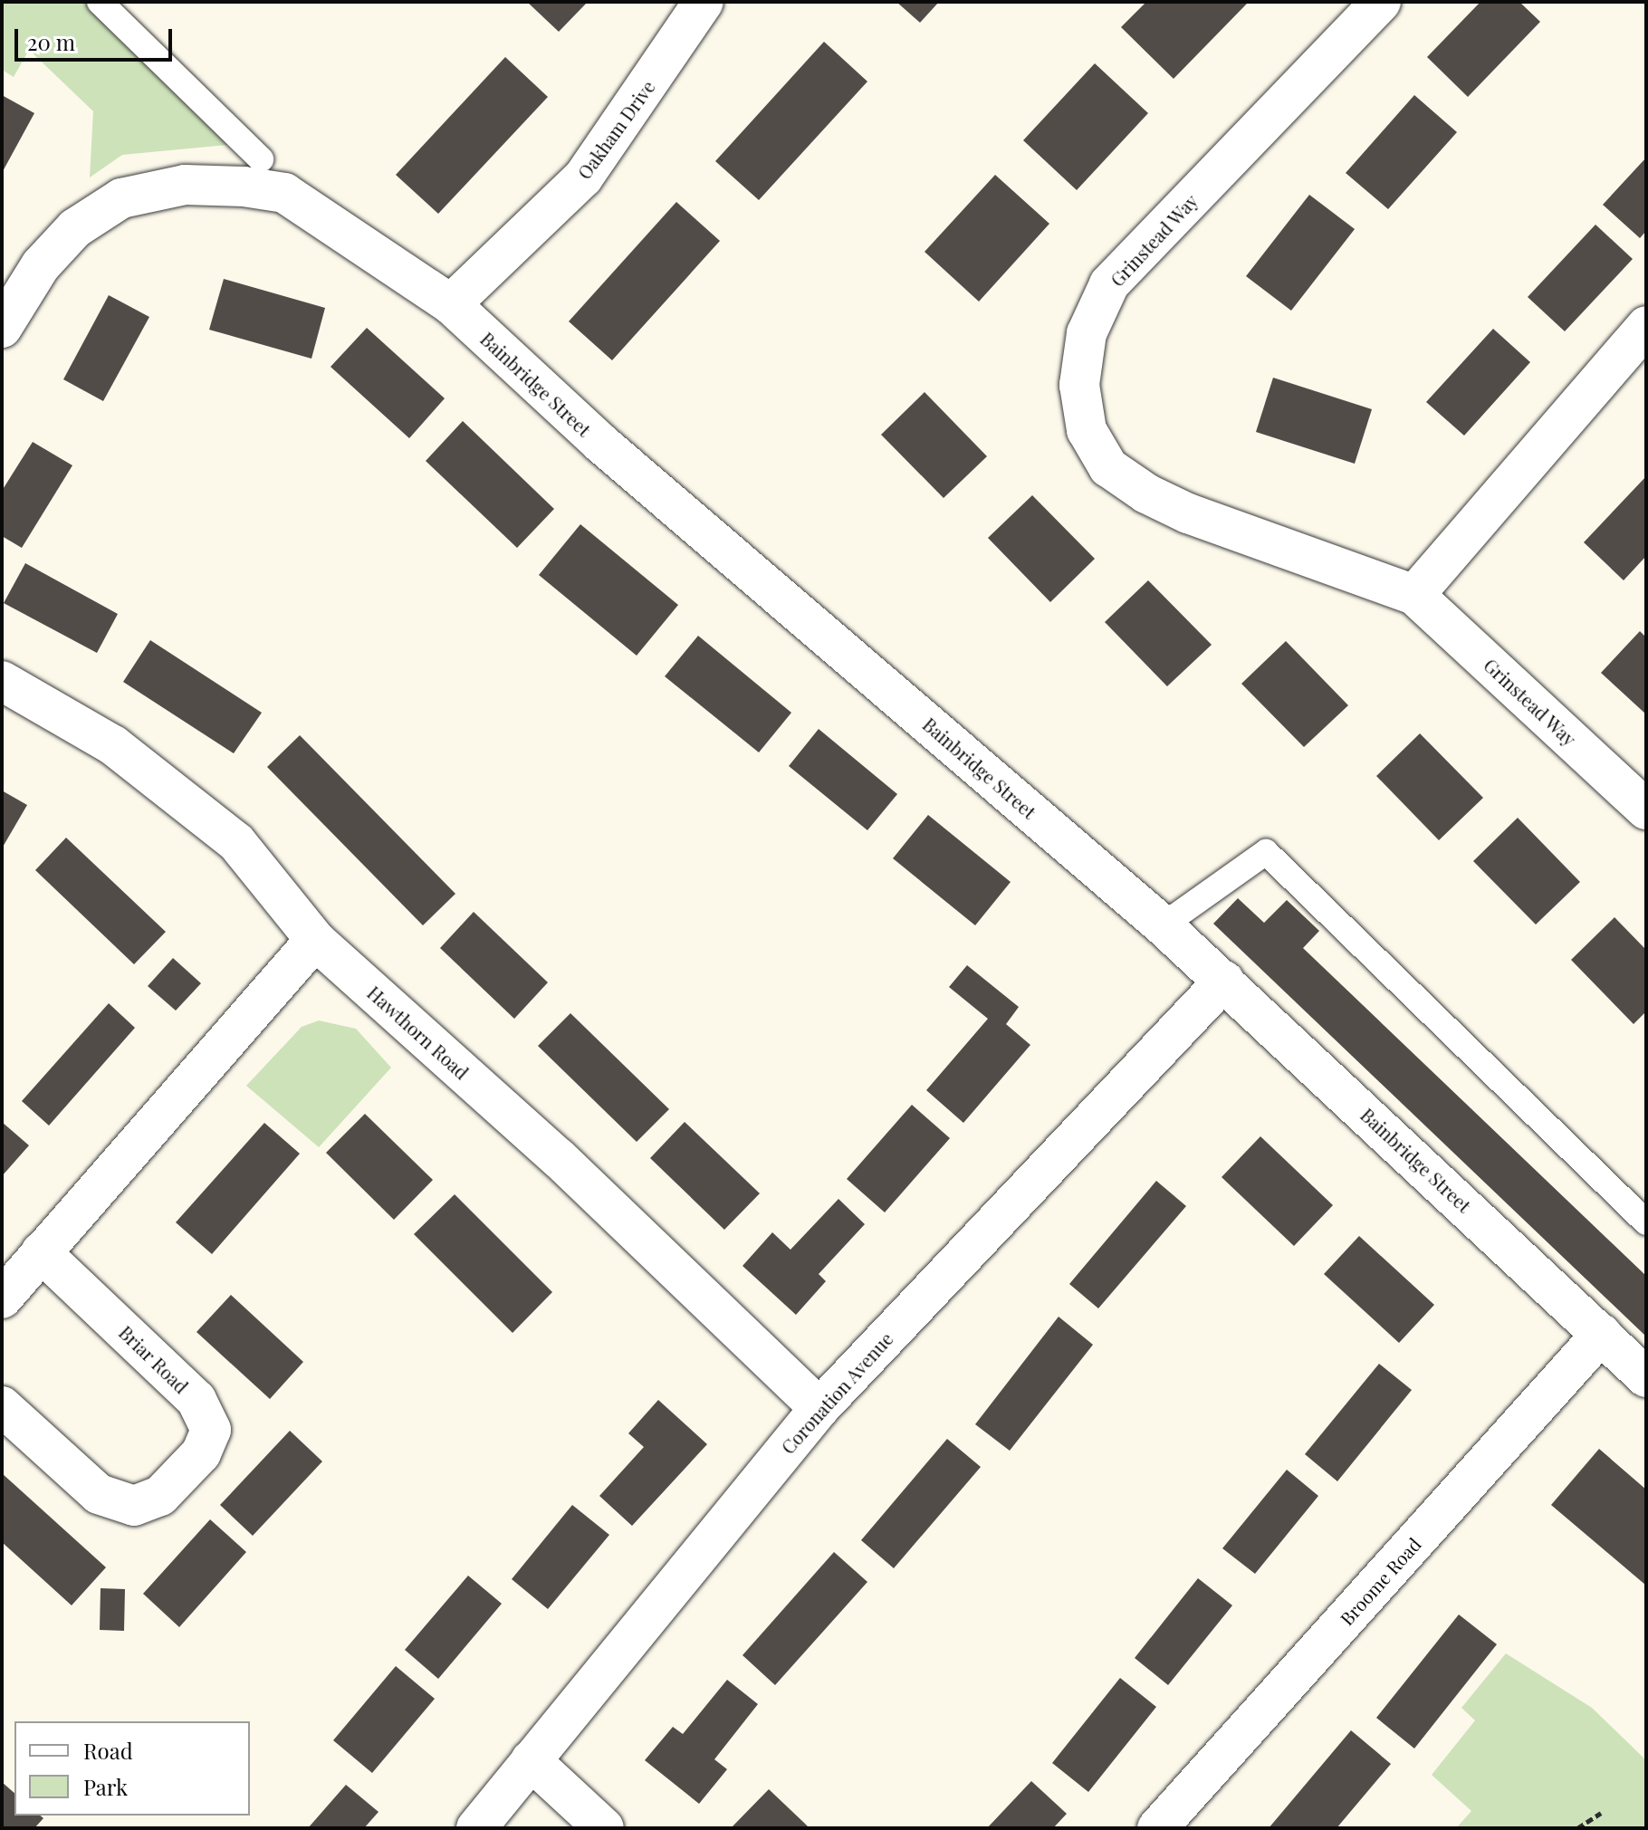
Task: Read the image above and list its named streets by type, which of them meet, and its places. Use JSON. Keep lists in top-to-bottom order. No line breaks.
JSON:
{"streets":{"street":["Oakham Drive","Grinstead Way","Bainbridge Street","Hawthorn Road","Briar Road","Coronation Avenue","Broome Road"]},"crossings":[["Oakham Drive","Bainbridge Street"],["Bainbridge Street","Coronation Avenue"],["Bainbridge Street","Broome Road"],["Hawthorn Road","Coronation Avenue"]],"legend":["Road","Park"],"scale_bar":"20 m"}
